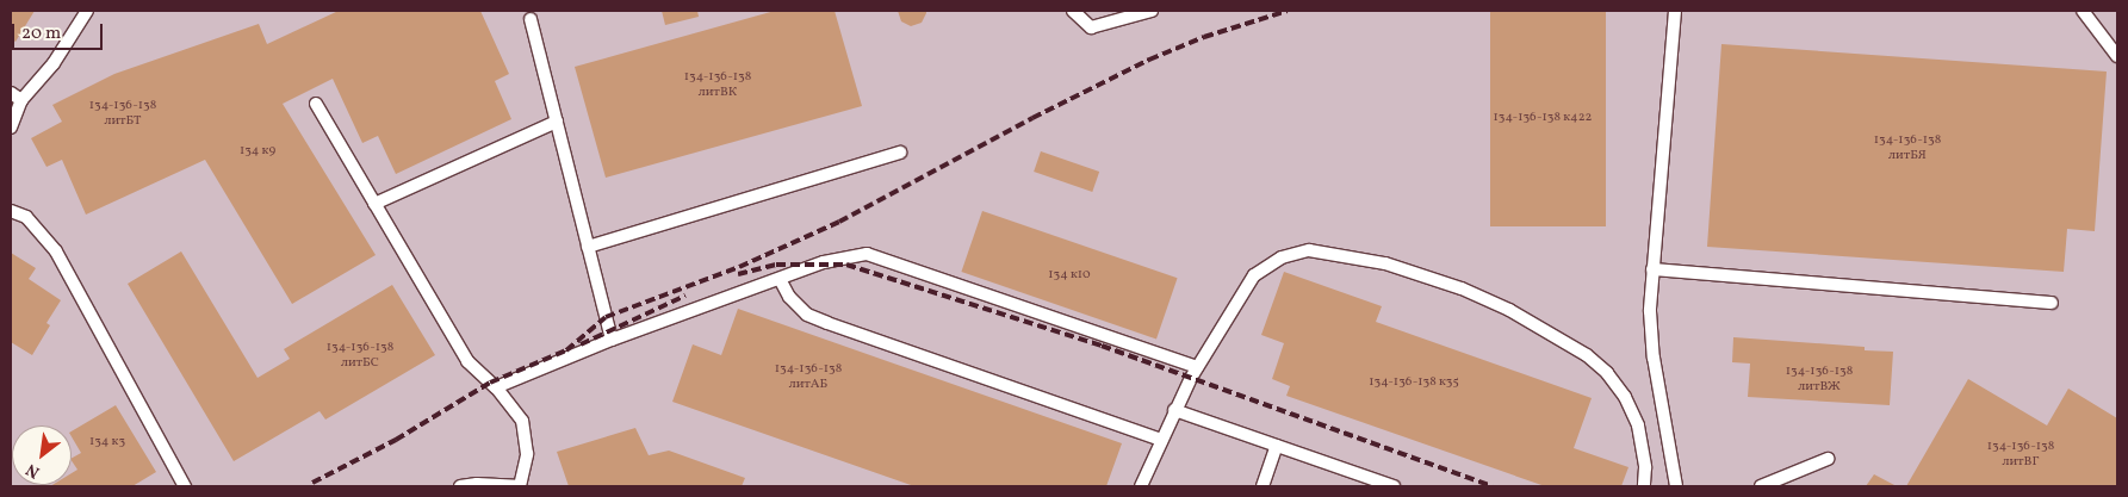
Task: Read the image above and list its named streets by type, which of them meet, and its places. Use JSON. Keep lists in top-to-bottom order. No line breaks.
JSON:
{"house_numbers":["134-136-138 литВК","134-136-138 литБТ","134-136-138 к422","134-136-138 литБЯ","134 к9","134 к10","134-136-138 литБС","134-136-138 литАБ","134-136-138 литВЖ","134-136-138 к35","134 к3","134-136-138 литВГ"],"scale_bar":"20 m","north":"bottom left"}
